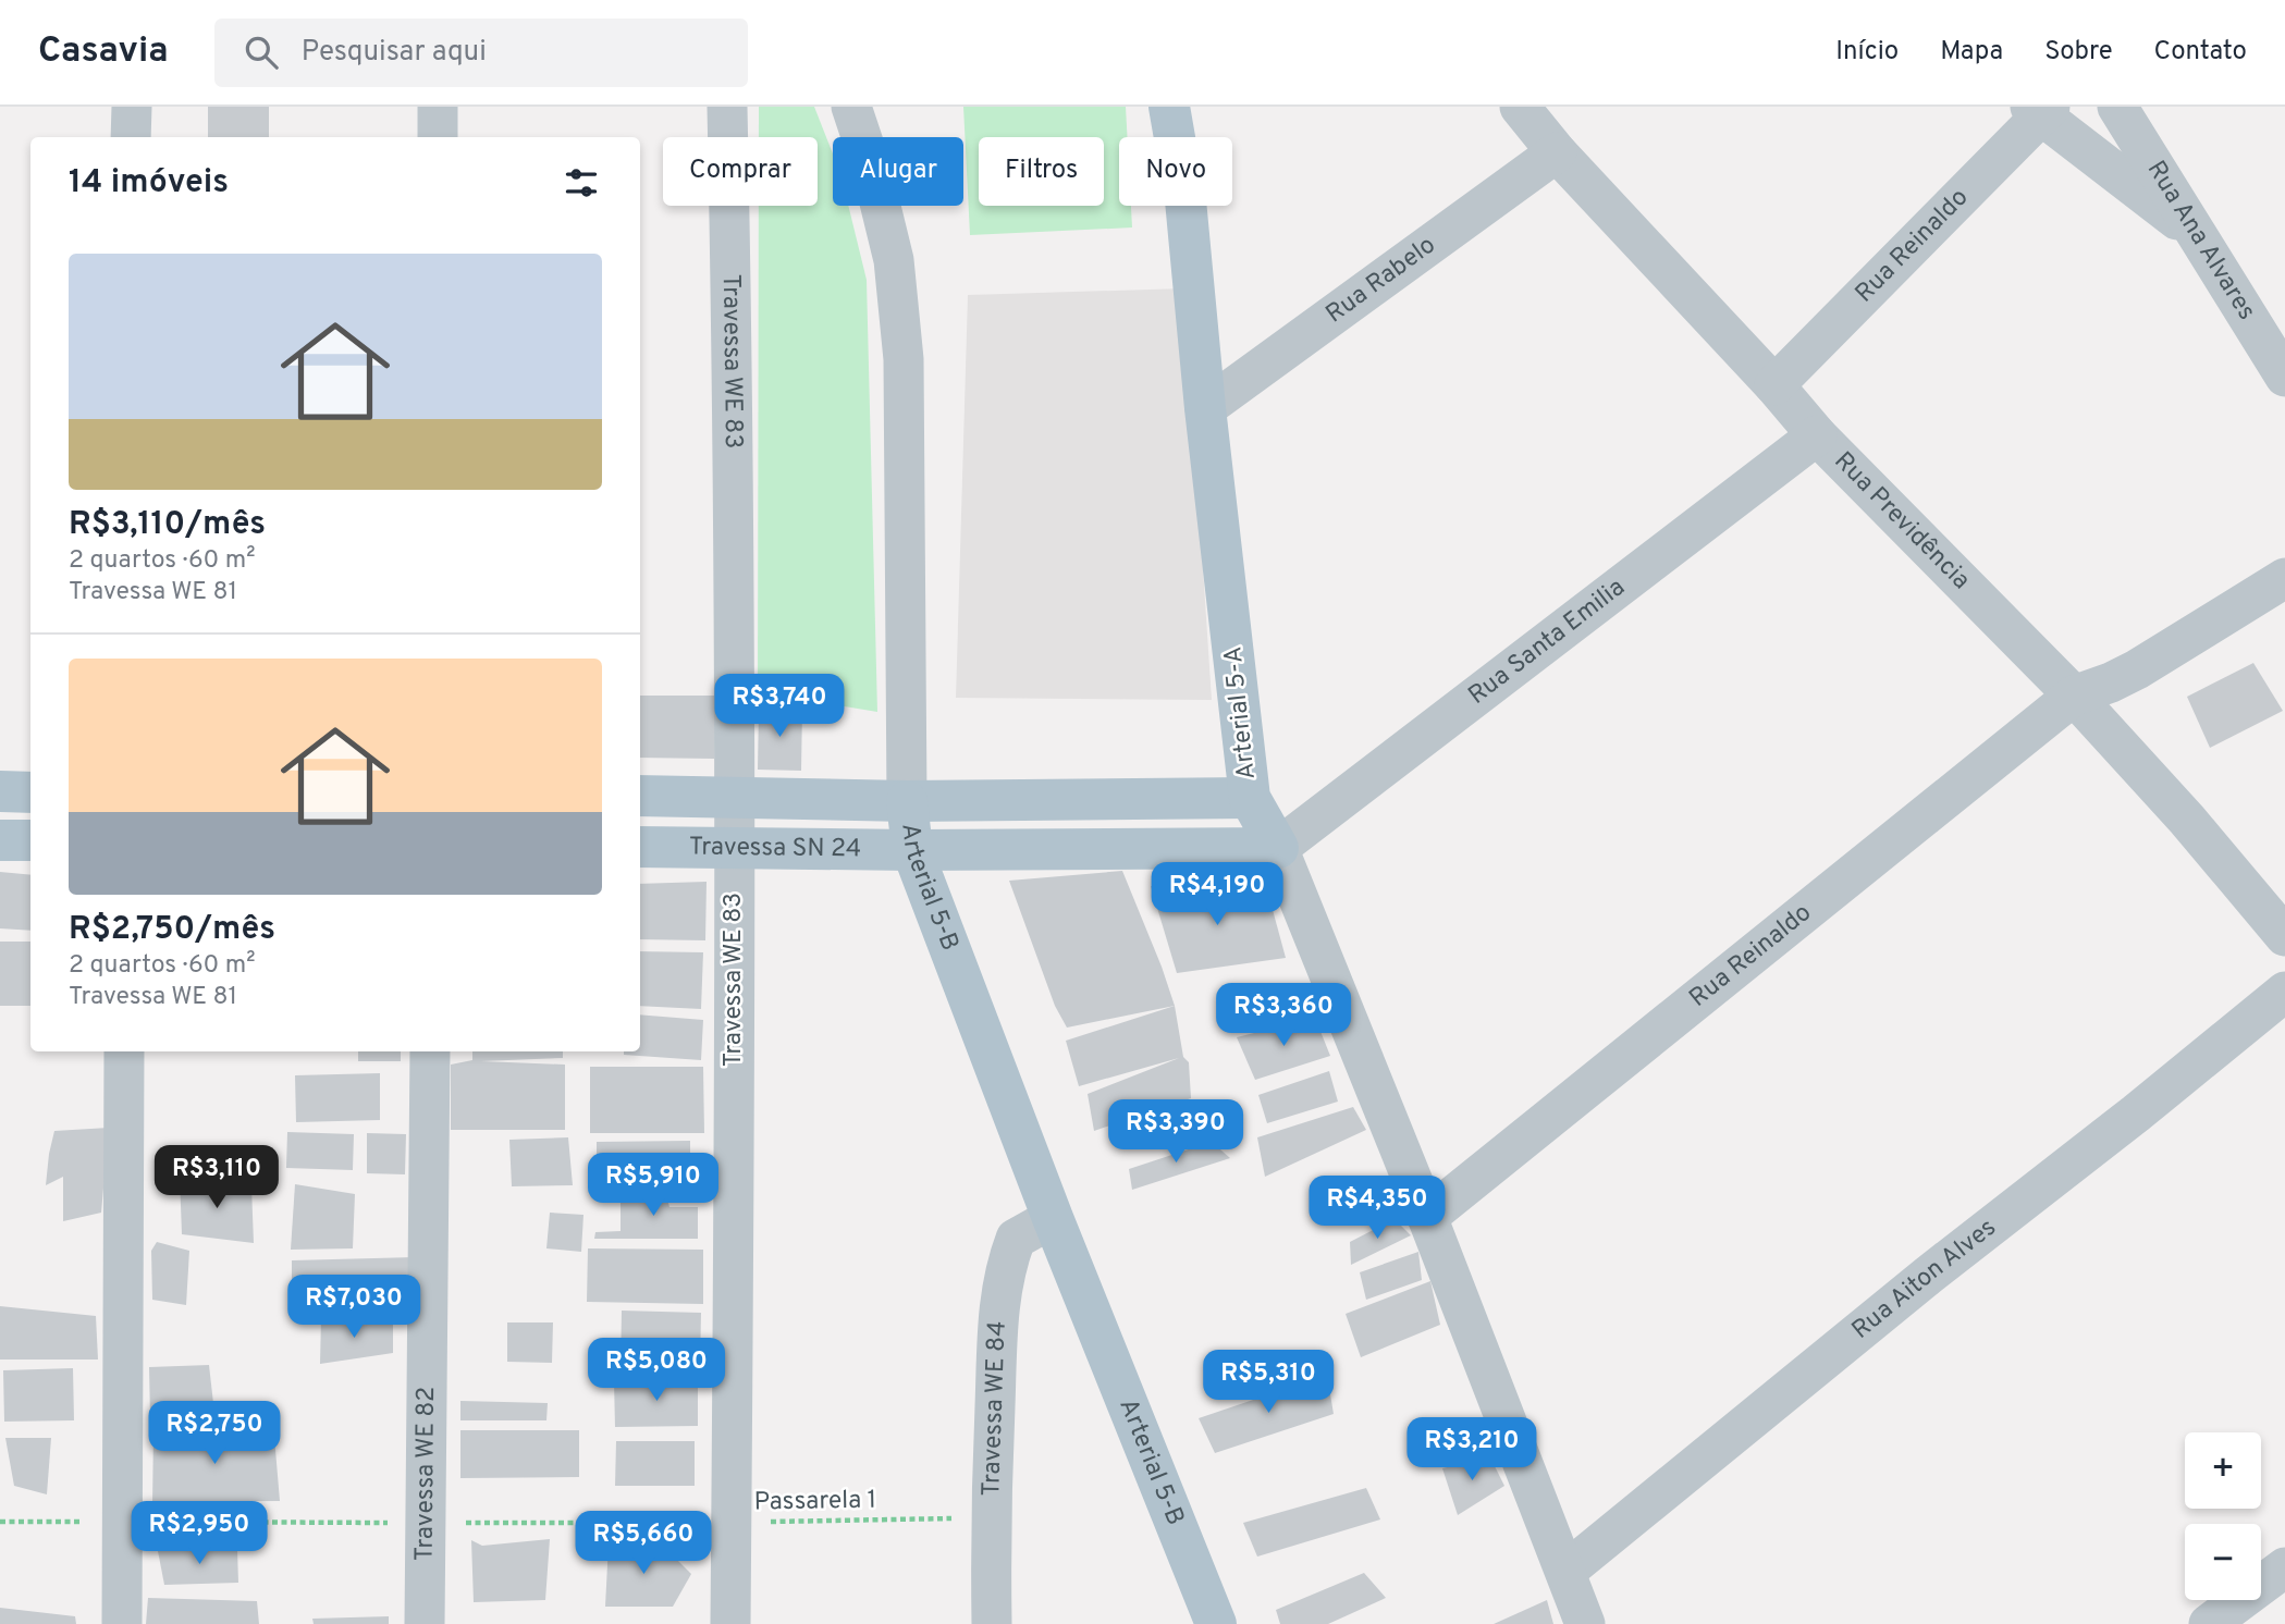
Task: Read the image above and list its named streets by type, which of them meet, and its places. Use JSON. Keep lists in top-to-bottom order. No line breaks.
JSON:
{"streets":{"main road":["Arterial 5-A","Travessa SN 24","Arterial 5-B"],"street":["Rua Ana Alvares","Rua Reinaldo","Rua Rabelo","Travessa WE 83","Rua Previdência","Rua Santa Emilia","Rua Aiton Alves","Travessa WE 84","Travessa WE 82"],"path":["Passarela 1"]},"crossings":[["Rua Reinaldo","Rua Previdência"],["Rua Reinaldo","Arterial 5-A"],["Rua Rabelo","Rua Previdência"],["Rua Rabelo","Arterial 5-A"],["Travessa WE 83","Travessa SN 24"],["Travessa WE 83","Passarela 1"],["Rua Previdência","Rua Santa Emilia"],["Rua Santa Emilia","Arterial 5-A"],["Rua Santa Emilia","Travessa SN 24"],["Arterial 5-A","Travessa SN 24"],["Arterial 5-A","Rua Aiton Alves"],["Travessa SN 24","Arterial 5-B"],["Arterial 5-B","Travessa WE 84"],["Travessa WE 84","Passarela 1"],["Travessa WE 82","Passarela 1"]],"page":{"header":"Casavia","search":"Pesquisar aqui","nav":["Início","Mapa","Sobre","Contato"],"chip":["Comprar","Alugar","Filtros","Novo"],"heading":"14 imóveis","list":[{"name":"R$3,110/mês","note":"2 quartos · 60 m² · Travessa WE 81"},{"name":"R$2,750/mês","note":"2 quartos · 60 m² · Travessa WE 81"}],"price":["R$3,740","R$4,190","R$3,360","R$3,390","R$3,110","R$5,910","R$4,350","R$7,030","R$5,080","R$5,310","R$2,750","R$3,210","R$2,950","R$5,660"],"map_buttons":["+","−"]}}
